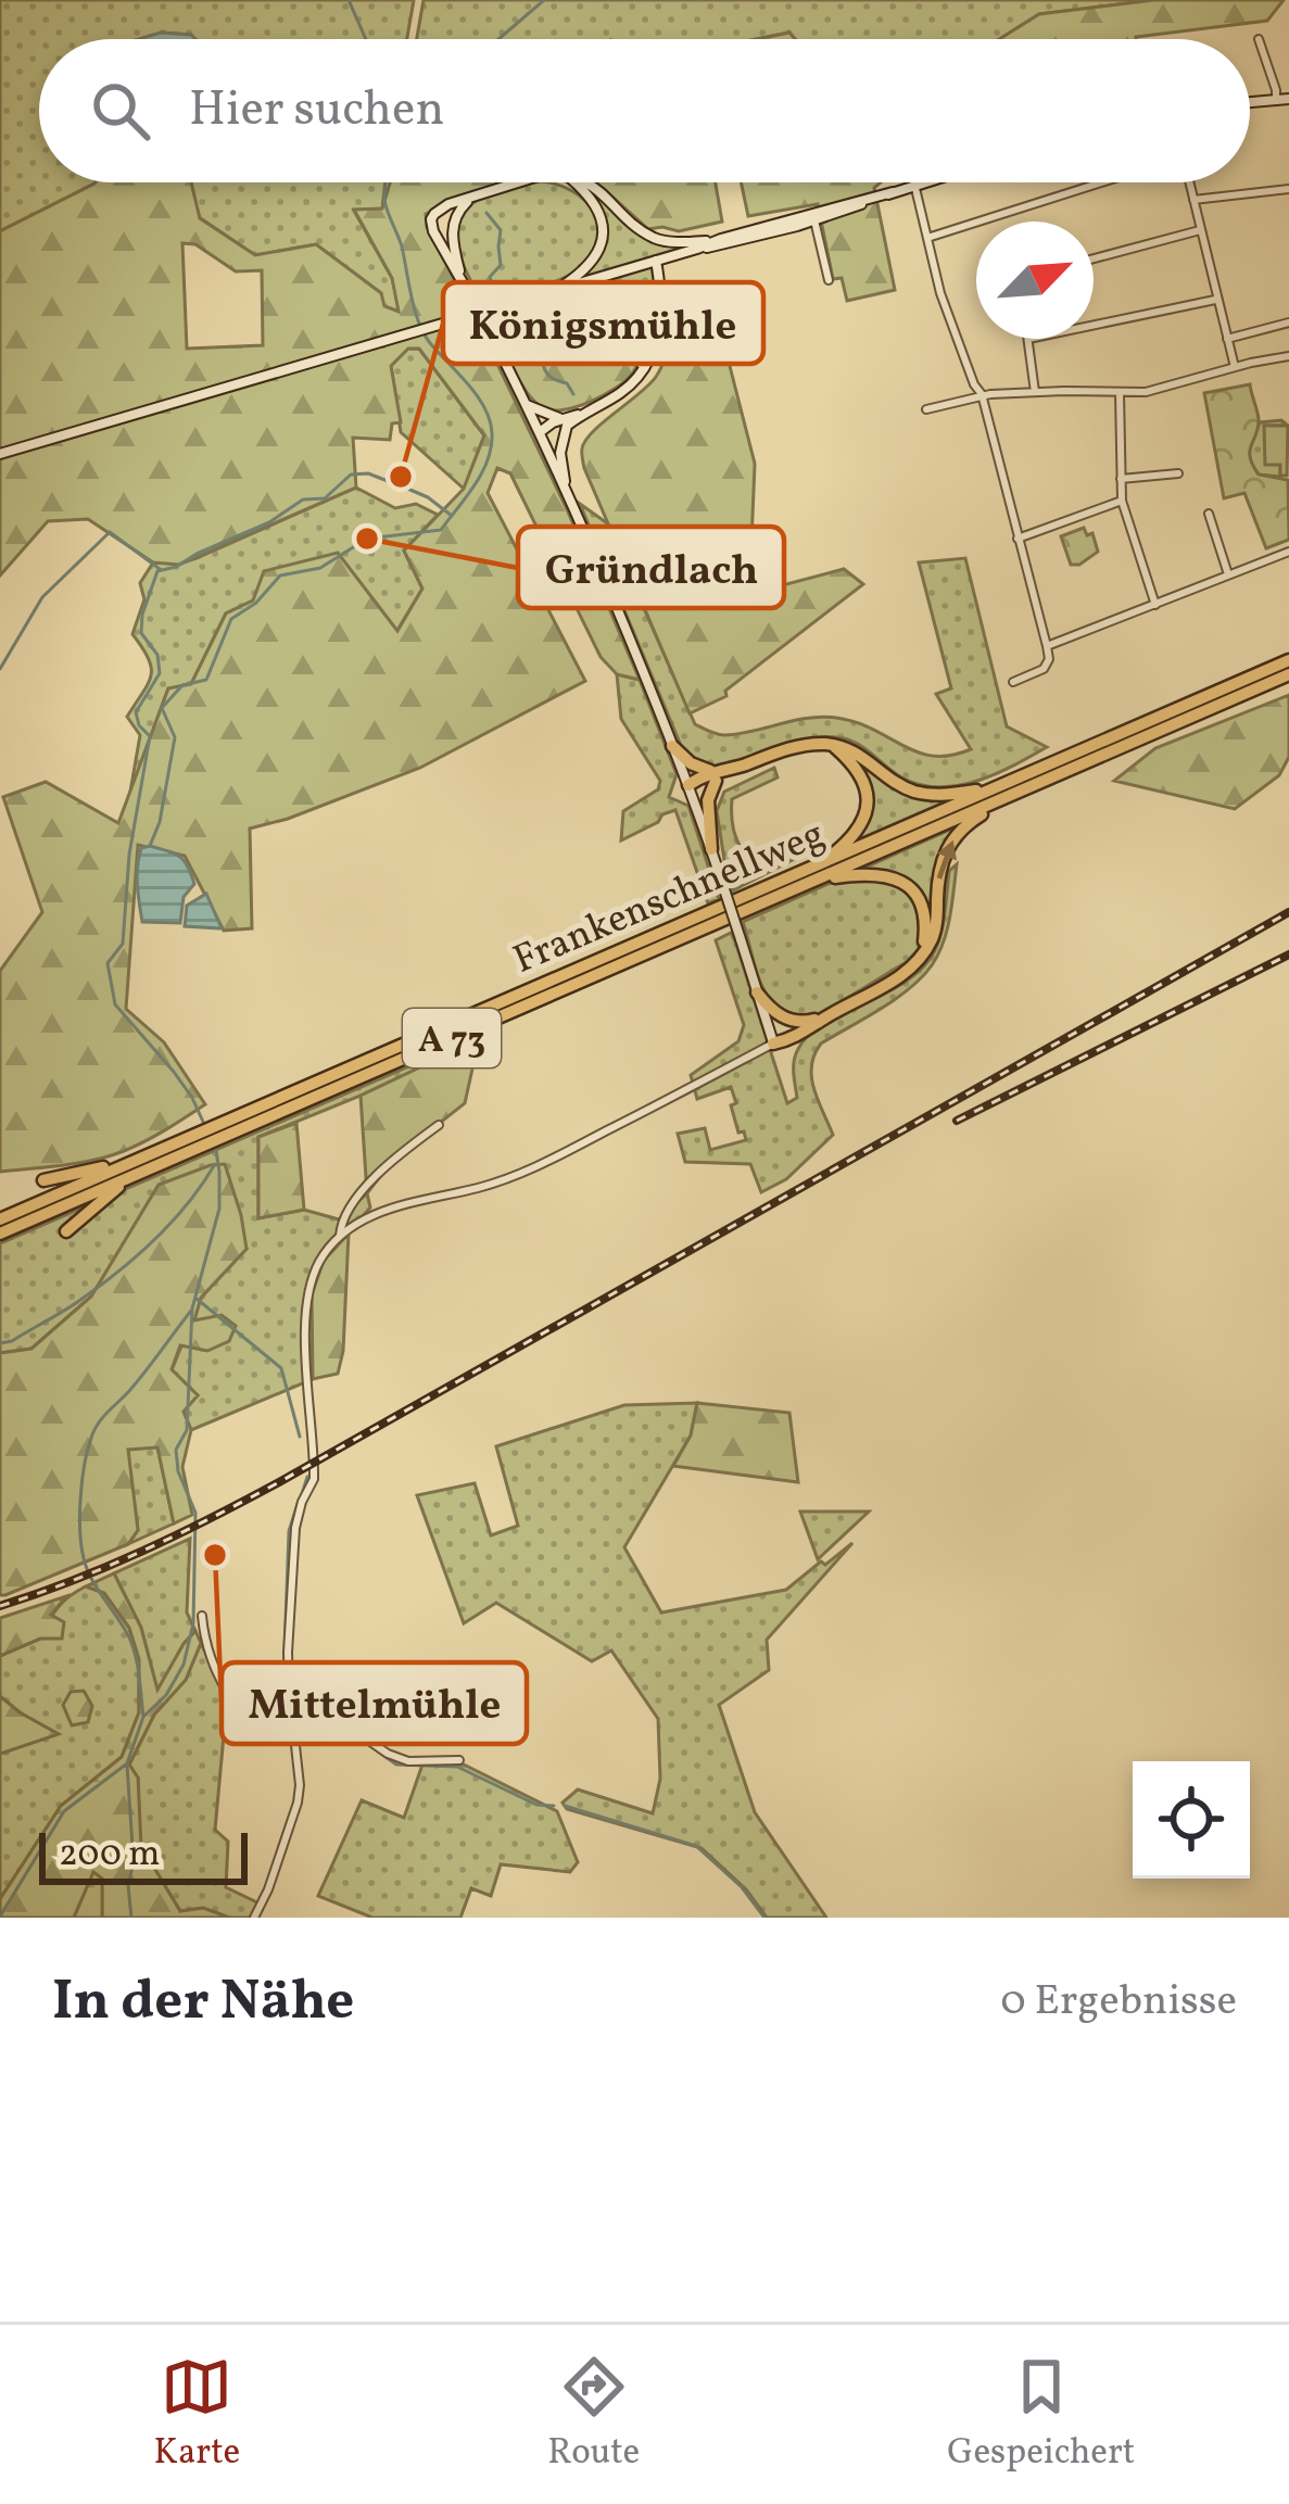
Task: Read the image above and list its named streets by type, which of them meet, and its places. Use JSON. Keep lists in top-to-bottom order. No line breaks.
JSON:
{"streets":{"highway":["Frankenschnellweg","A 73"]},"places":["Königsmühle","Gründlach","Mittelmühle"],"scale_bar":"200 m","north":"top right","page":{"search":"Hier suchen","scale":"200 m","heading":["In der Nähe","0 Ergebnisse"],"nav":["Karte","Route","Gespeichert"]}}
